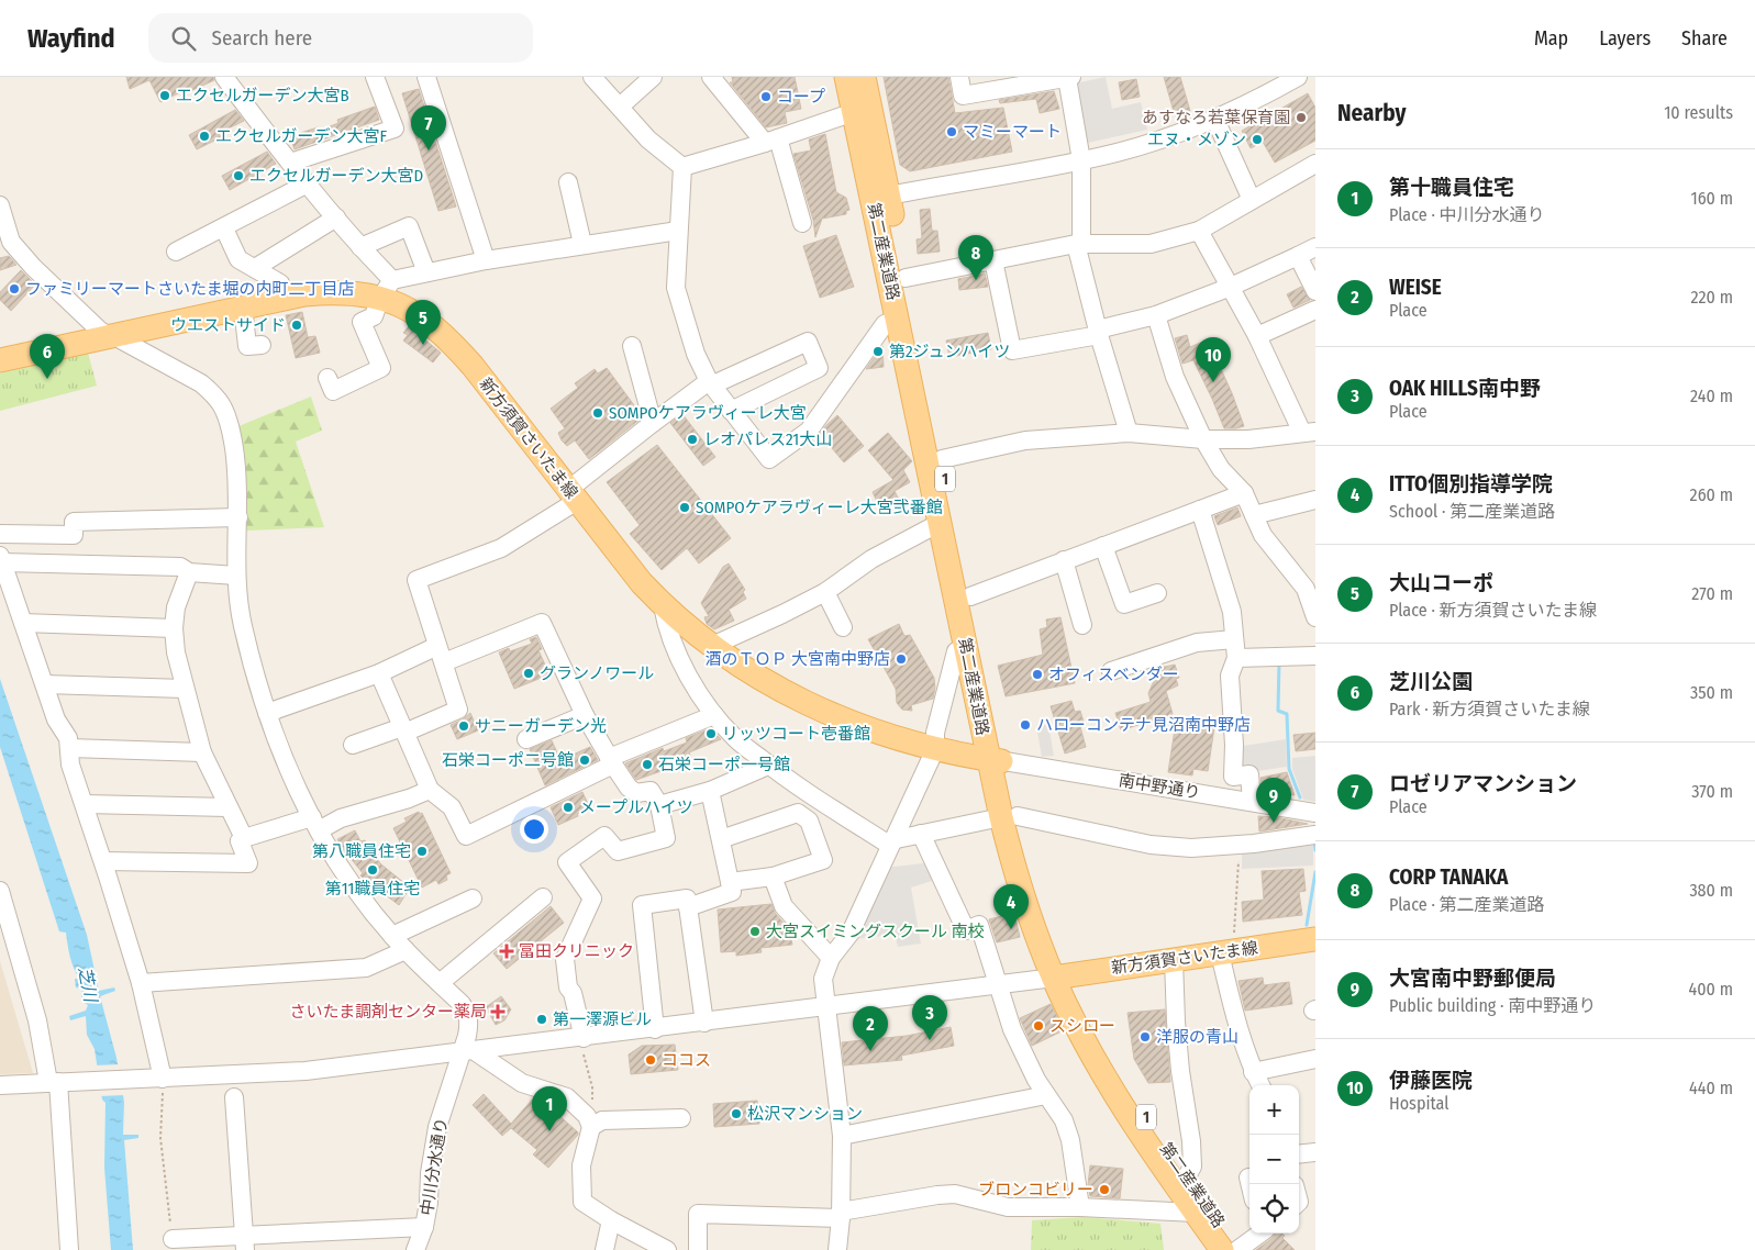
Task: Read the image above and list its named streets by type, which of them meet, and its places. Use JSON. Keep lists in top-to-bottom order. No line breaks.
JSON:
{"streets":{"main road":["第二産業道路","新方須賀さいたま線","1"],"street":["南中野通り","中川分水通り"]},"crossings":[["第二産業道路","新方須賀さいたま線"],["第二産業道路","南中野通り"],["新方須賀さいたま線","南中野通り"],["新方須賀さいたま線","中川分水通り"]],"water":["芝川"],"places":{"other":["エクセルガーデン大宮B","コープ","あすなろ若葉保育園","マミーマート","エクセルガーデン大宮F","エヌ・メゾン","エクセルガーデン大宮D","ファミリーマートさいたま堀の内町二丁目店","ウエストサイド","第2ジュンハイツ","SOMPOケアラヴィーレ大宮","レオパレス21大山","SOMPOケアラヴィーレ大宮弐番館","酒のＴＯＰ 大宮南中野店","グランノワール","オフィスベンダー","ハローコンテナ見沼南中野店","サニーガーデン光","リッツコート壱番館","石栄コーポ二号館","石栄コーポ一号館","メープルハイツ","第八職員住宅","第11職員住宅","大宮スイミングスクール 南校","第一澤源ビル","スシロー","洋服の青山","ココス","松沢マンション","ブロンコビリー"],"health":["冨田クリニック","さいたま調剤センター薬局"]},"page":{"header":"Wayfind","search":"Search here","nav":["Map","Layers","Share"],"heading":["Nearby","10 results"],"pins":["7","8","5","6","10","9","4","3","2","1"],"list":[{"mark":"1","name":"第十職員住宅","note":"Place · 中川分水通り","value":"160 m"},{"mark":"2","name":"WEISE","note":"Place","value":"220 m"},{"mark":"3","name":"OAK HILLS南中野","note":"Place","value":"240 m"},{"mark":"4","name":"ITTO個別指導学院","note":"School · 第二産業道路","value":"260 m"},{"mark":"5","name":"大山コーポ","note":"Place · 新方須賀さいたま線","value":"270 m"},{"mark":"6","name":"芝川公園","note":"Park · 新方須賀さいたま線","value":"350 m"},{"mark":"7","name":"ロゼリアマンション","note":"Place","value":"370 m"},{"mark":"8","name":"CORP TANAKA","note":"Place · 第二産業道路","value":"380 m"},{"mark":"9","name":"大宮南中野郵便局","note":"Public building · 南中野通り","value":"400 m"},{"mark":"10","name":"伊藤医院","note":"Hospital","value":"440 m"}],"map_buttons":["+","−"]}}
